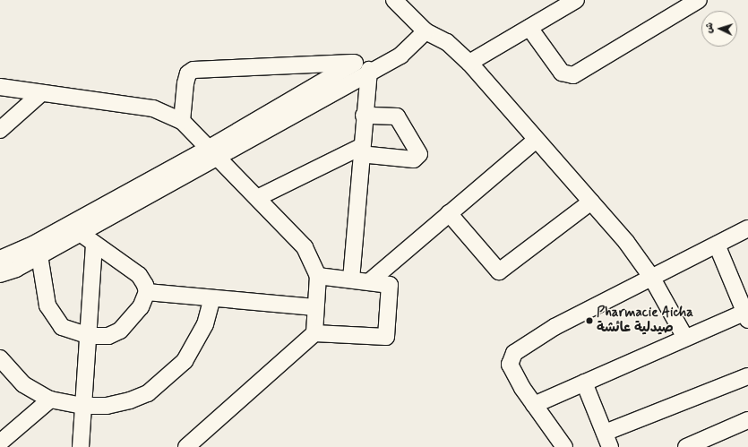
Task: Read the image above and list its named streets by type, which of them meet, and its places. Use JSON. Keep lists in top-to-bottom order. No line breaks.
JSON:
{"places":["Pharmacie Aicha صيدلية عائشة"],"north":"left"}
